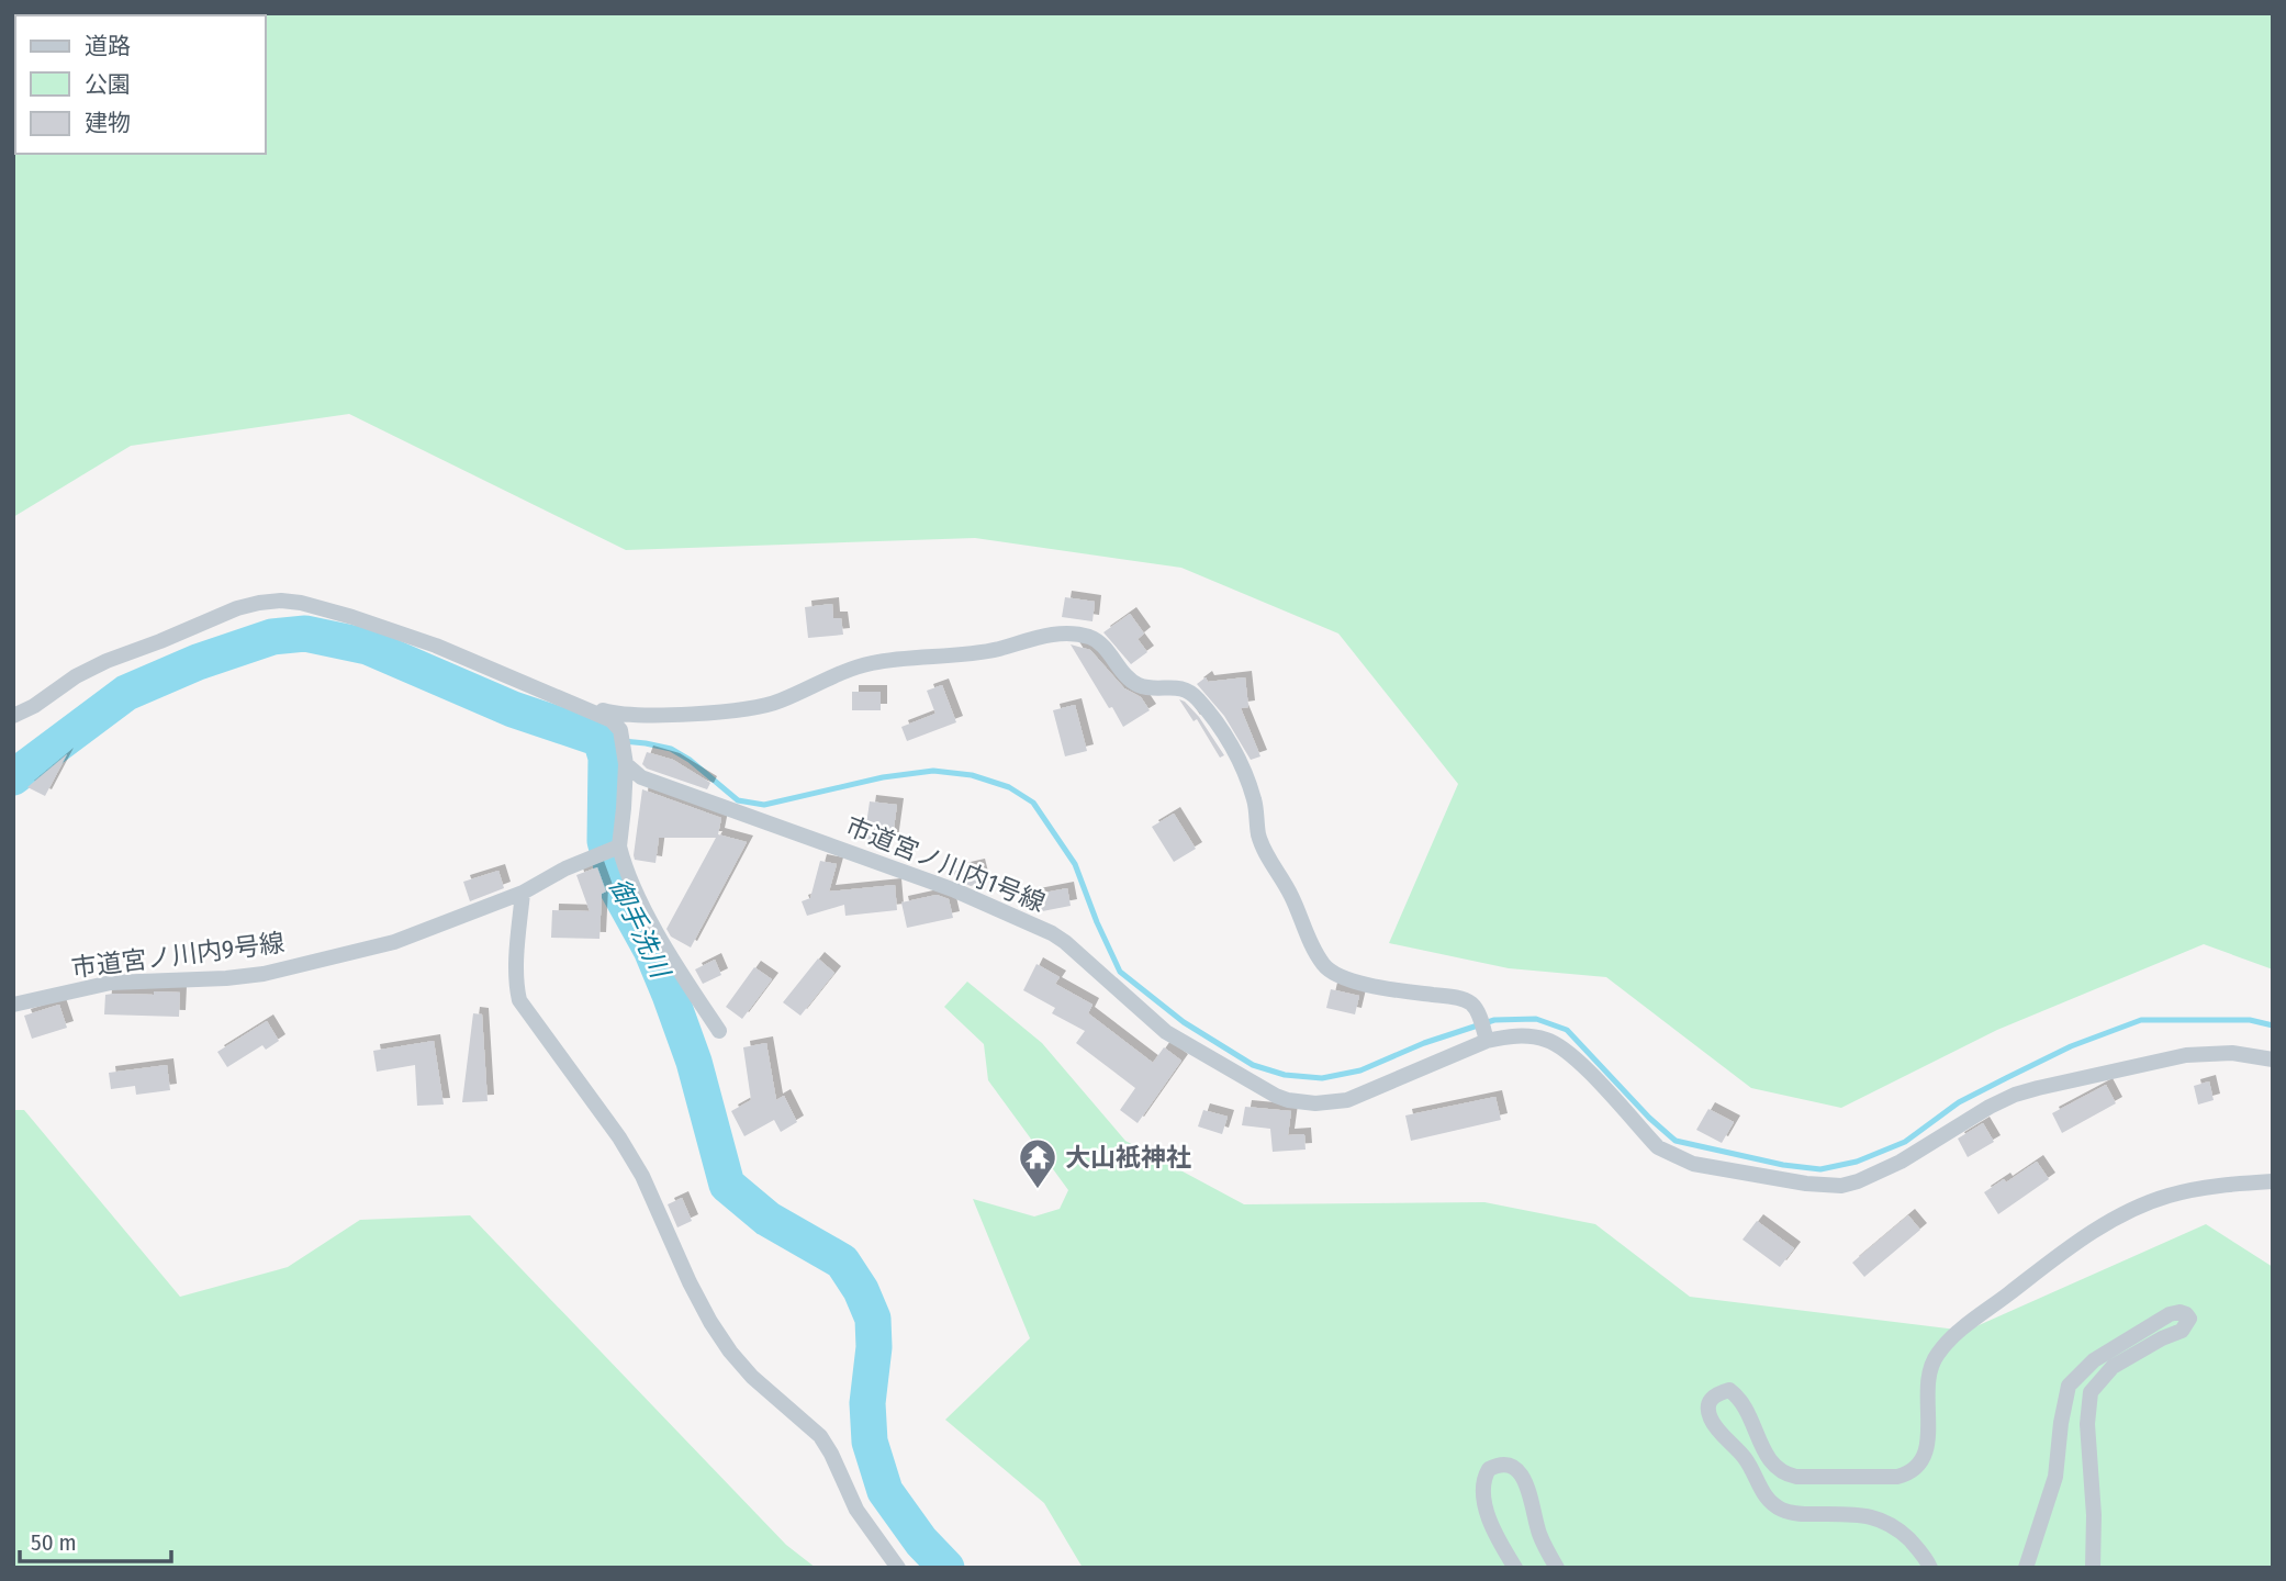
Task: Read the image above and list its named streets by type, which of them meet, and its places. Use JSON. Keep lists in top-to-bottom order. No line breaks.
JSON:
{"streets":{"street":["市道宮ノ川内1号線","市道宮ノ川内9号線"]},"water":["御手洗川"],"places":{"temple":["大山衹神社"]},"legend":["道路","公園","建物"],"scale_bar":"50 m"}
